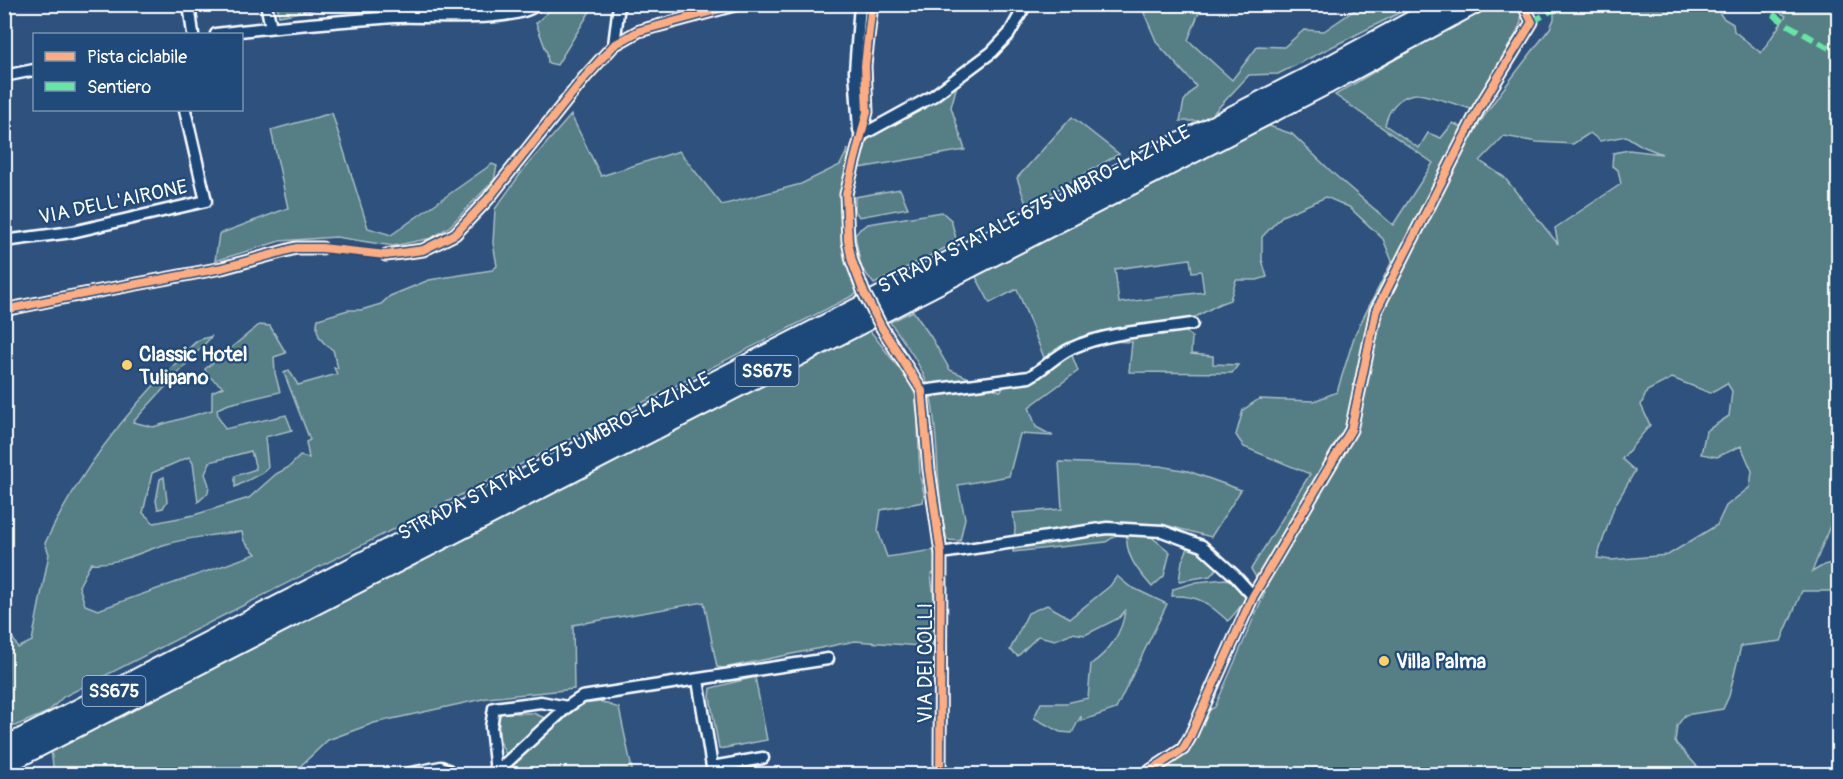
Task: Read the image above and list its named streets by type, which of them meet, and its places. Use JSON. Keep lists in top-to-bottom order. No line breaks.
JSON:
{"streets":{"highway":["STRADA STATALE 675 UMBRO-LAZIALE","SS675"],"street":["VIA DELL'AIRONE","VIA DEI COLLI"]},"places":["Classic Hotel Tulipano","Villa Palma"],"legend":["Pista ciclabile","Sentiero"]}
